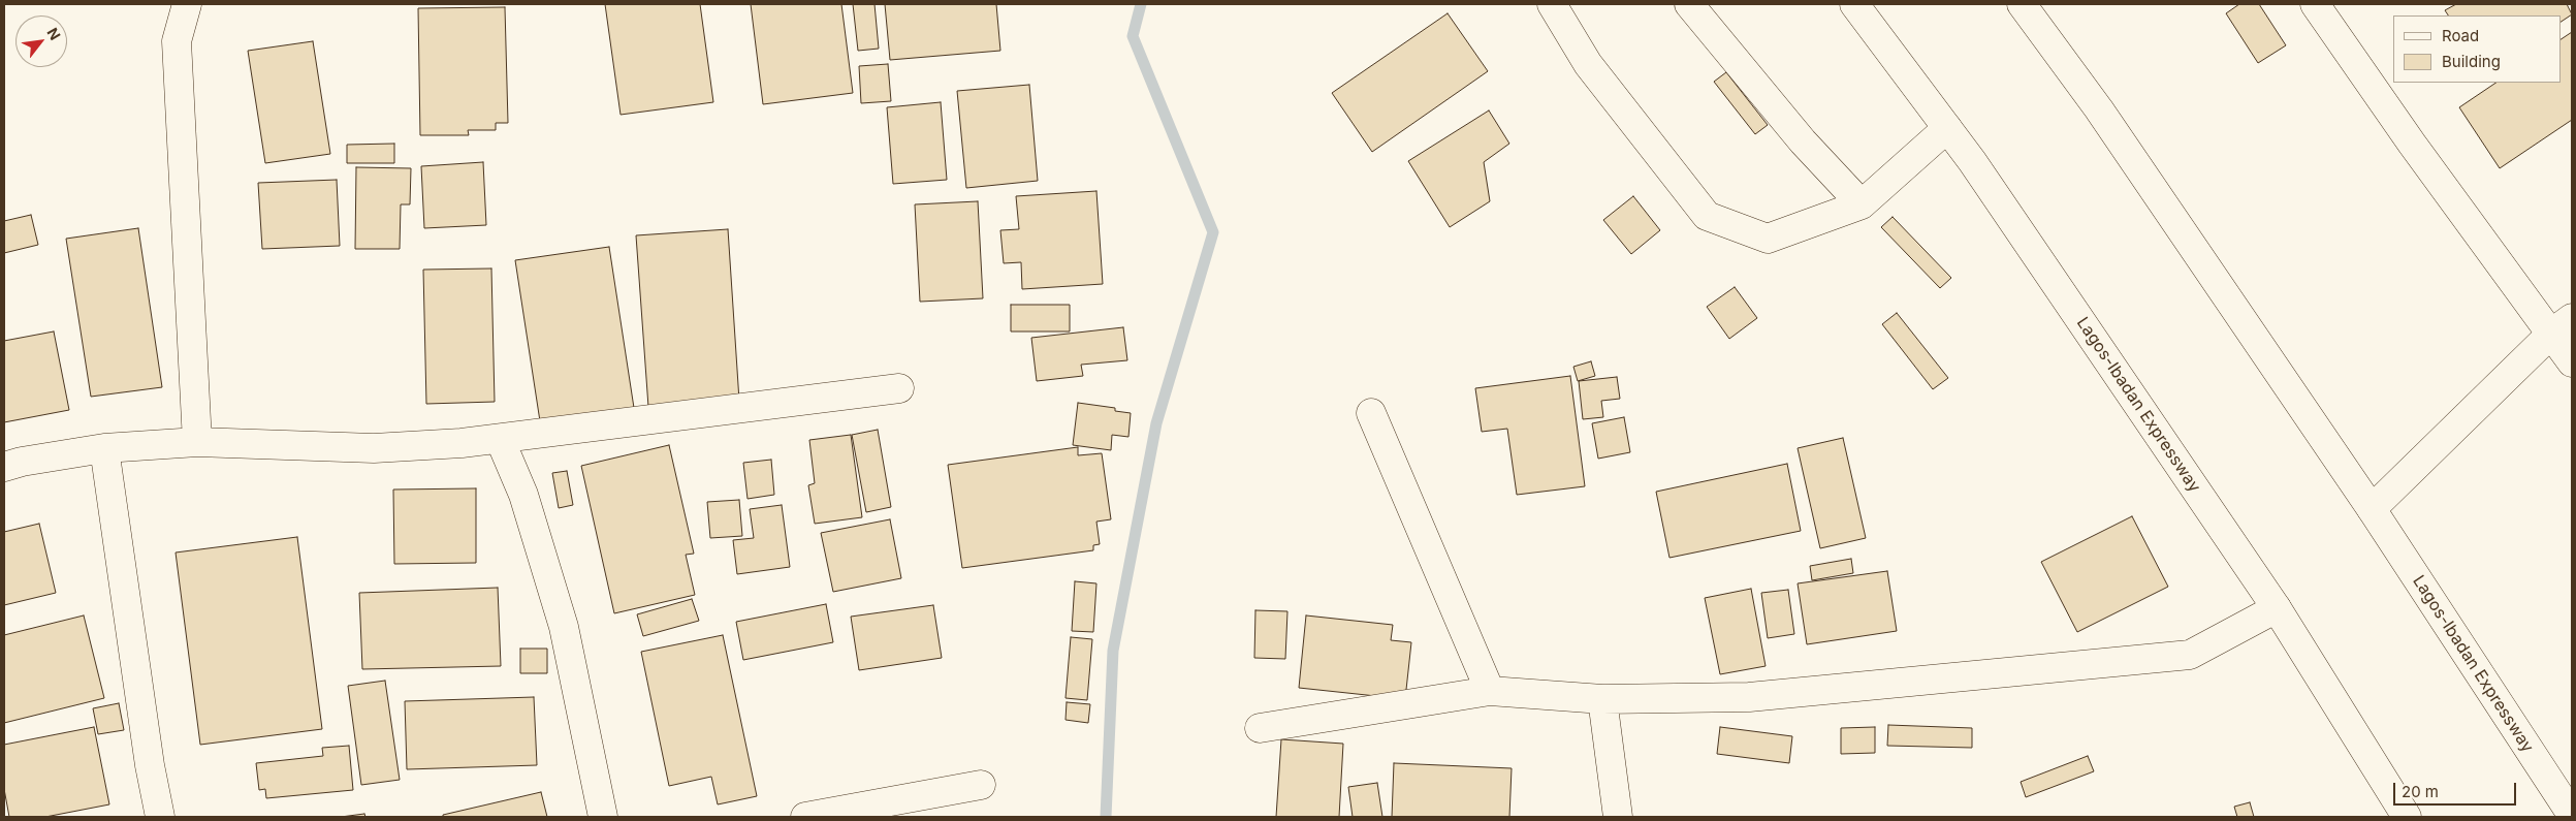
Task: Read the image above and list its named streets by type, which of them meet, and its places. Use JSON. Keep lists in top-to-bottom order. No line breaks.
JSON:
{"streets":{"main road":["Lagos-Ibadan Expressway"]},"legend":["Road","Building"],"scale_bar":"20 m","north":"top right"}
